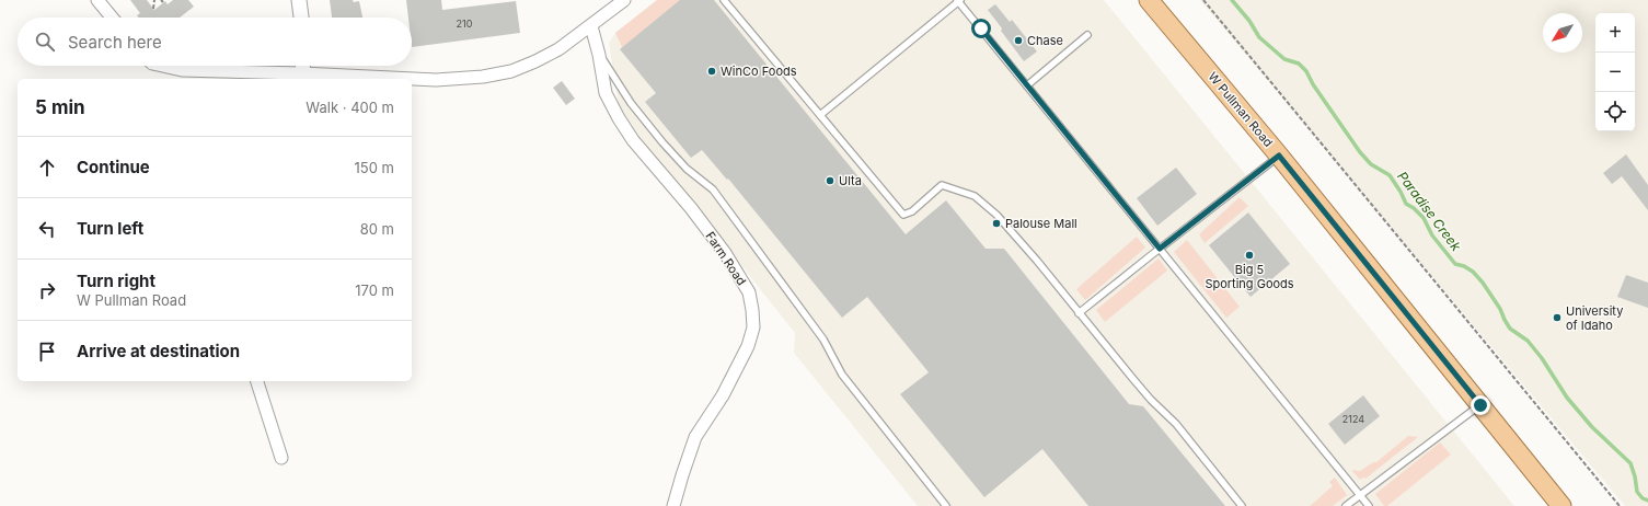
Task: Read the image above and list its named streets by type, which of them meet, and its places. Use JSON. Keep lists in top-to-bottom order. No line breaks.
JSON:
{"streets":{"main road":["W Pullman Road"],"street":["Farm Road"]},"water":["Paradise Creek"],"places":["Chase","WinCo Foods","Ulta","Palouse Mall","Big 5 Sporting Goods","University of Idaho"],"house_numbers":["210","2124"],"north":"bottom left","page":{"map_buttons":["+","−"],"search":"Search here","heading":["5 min","Walk · 400 m"],"list":[["Continue","150 m"],["Turn left","80 m"],["Turn right","W Pullman Road","170 m"],"Arrive at destination"]}}
